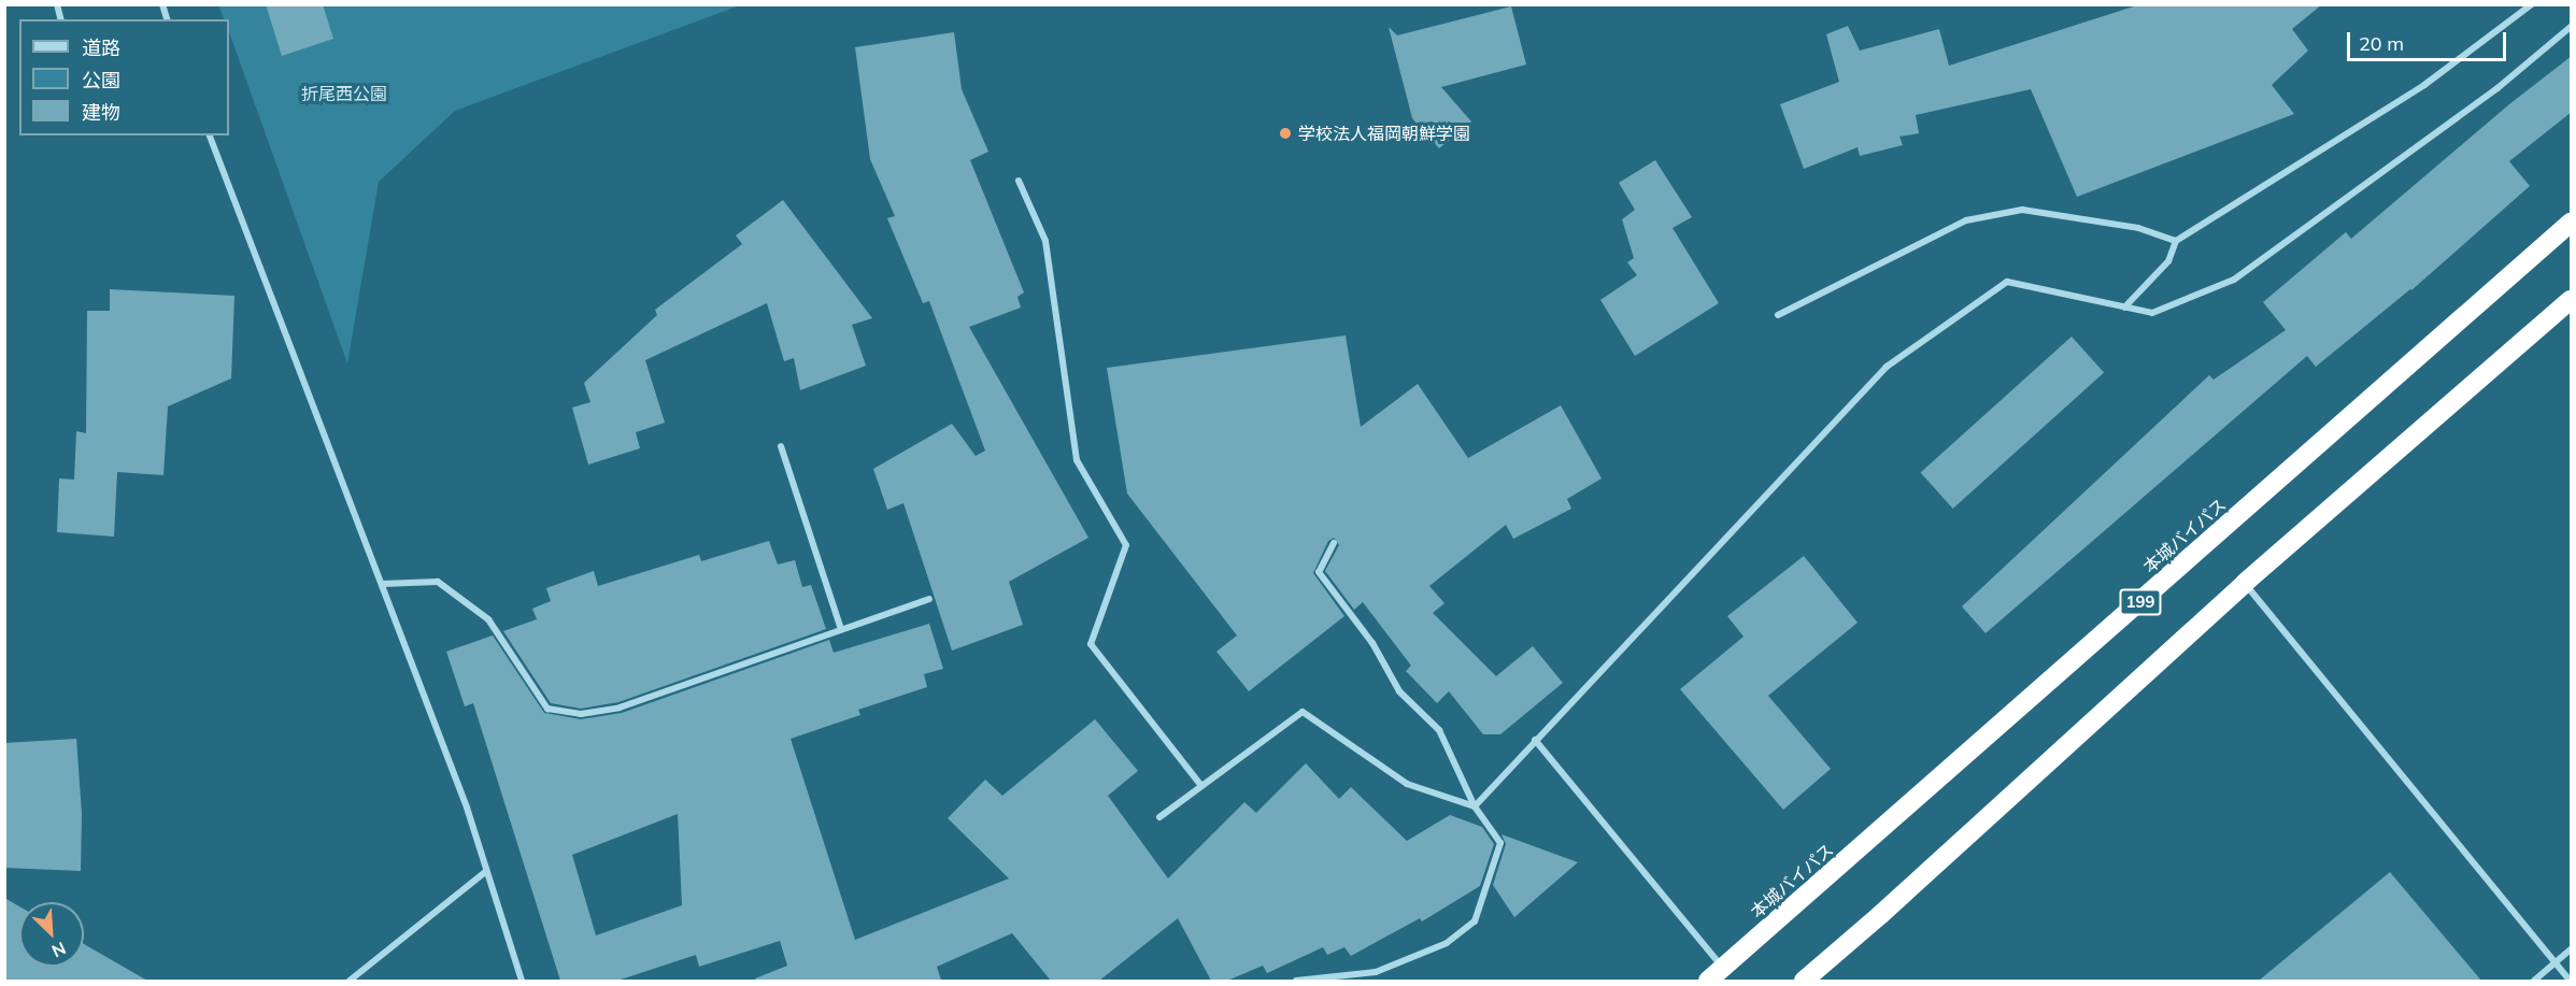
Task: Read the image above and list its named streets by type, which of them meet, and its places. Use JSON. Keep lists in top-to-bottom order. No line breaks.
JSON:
{"streets":{"highway":["本城バイパス","199"]},"parks":["折尾西公園"],"places":["学校法人福岡朝鮮学園"],"legend":["道路","公園","建物"],"scale_bar":"20 m","north":"bottom right"}
